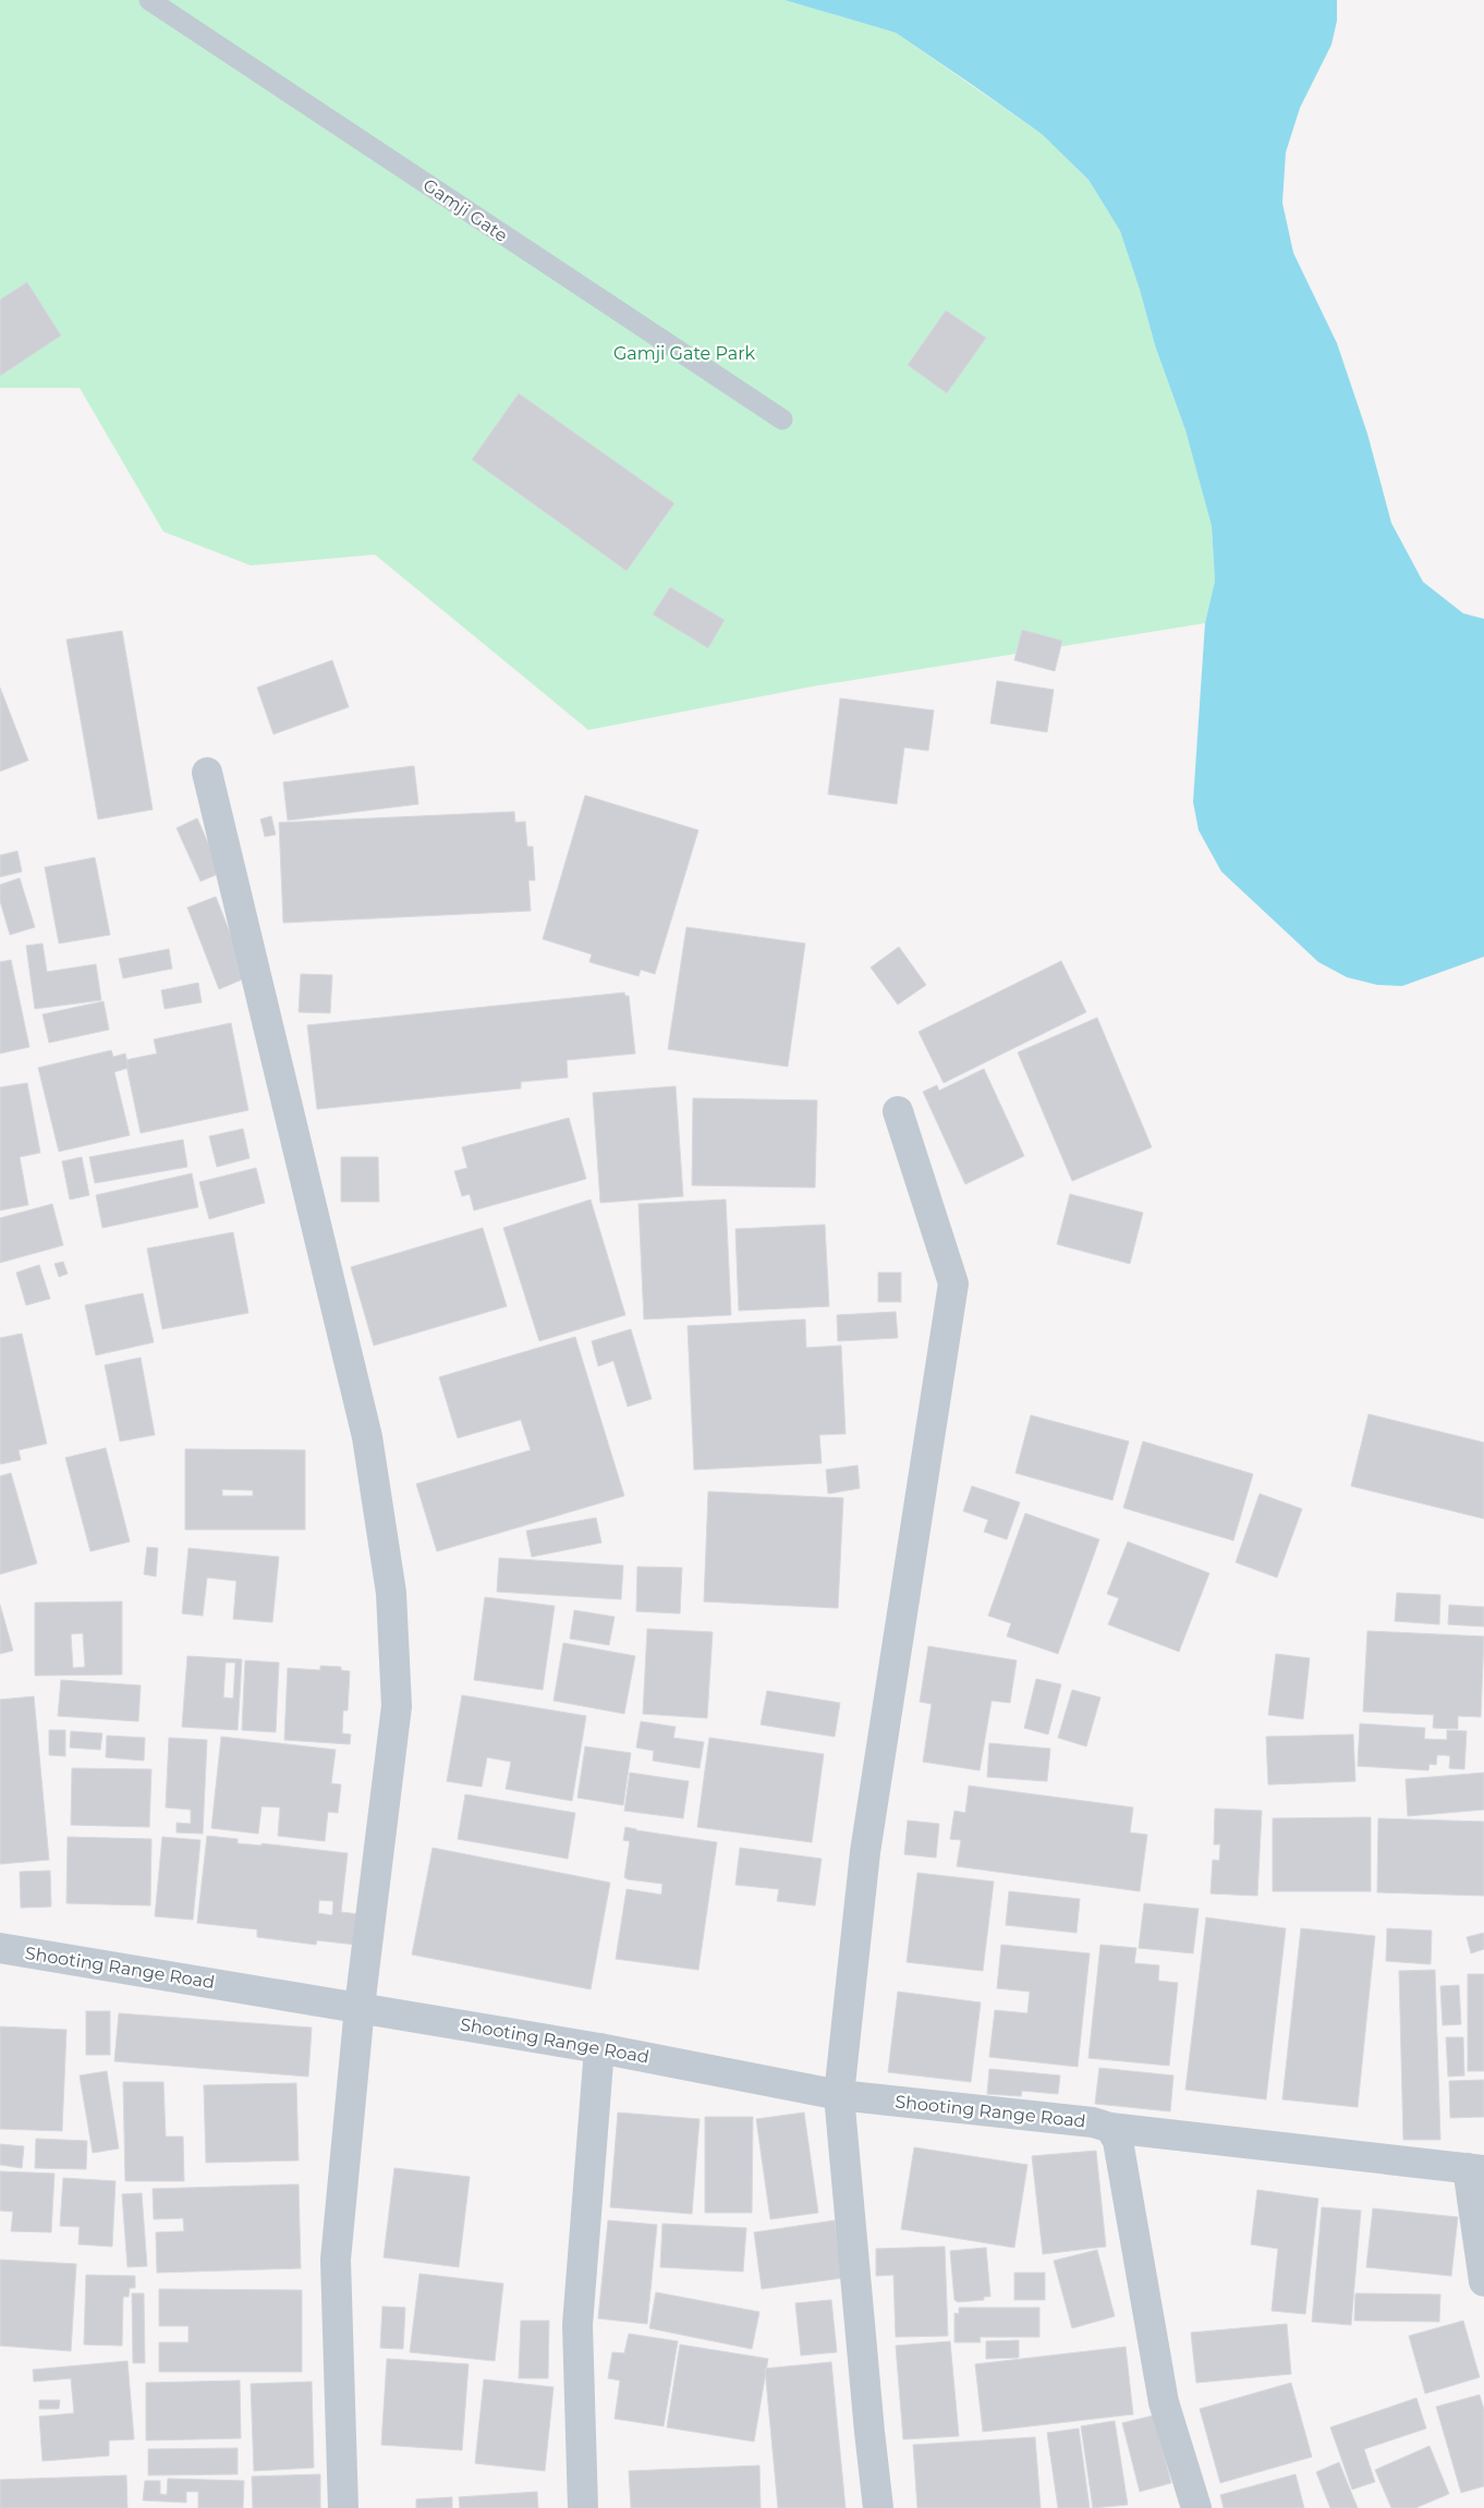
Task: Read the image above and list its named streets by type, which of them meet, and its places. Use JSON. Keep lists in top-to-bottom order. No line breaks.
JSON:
{"streets":{"street":["Shooting Range Road"],"lane":["Gamji Gate"]},"parks":["Gamji Gate Park"]}
